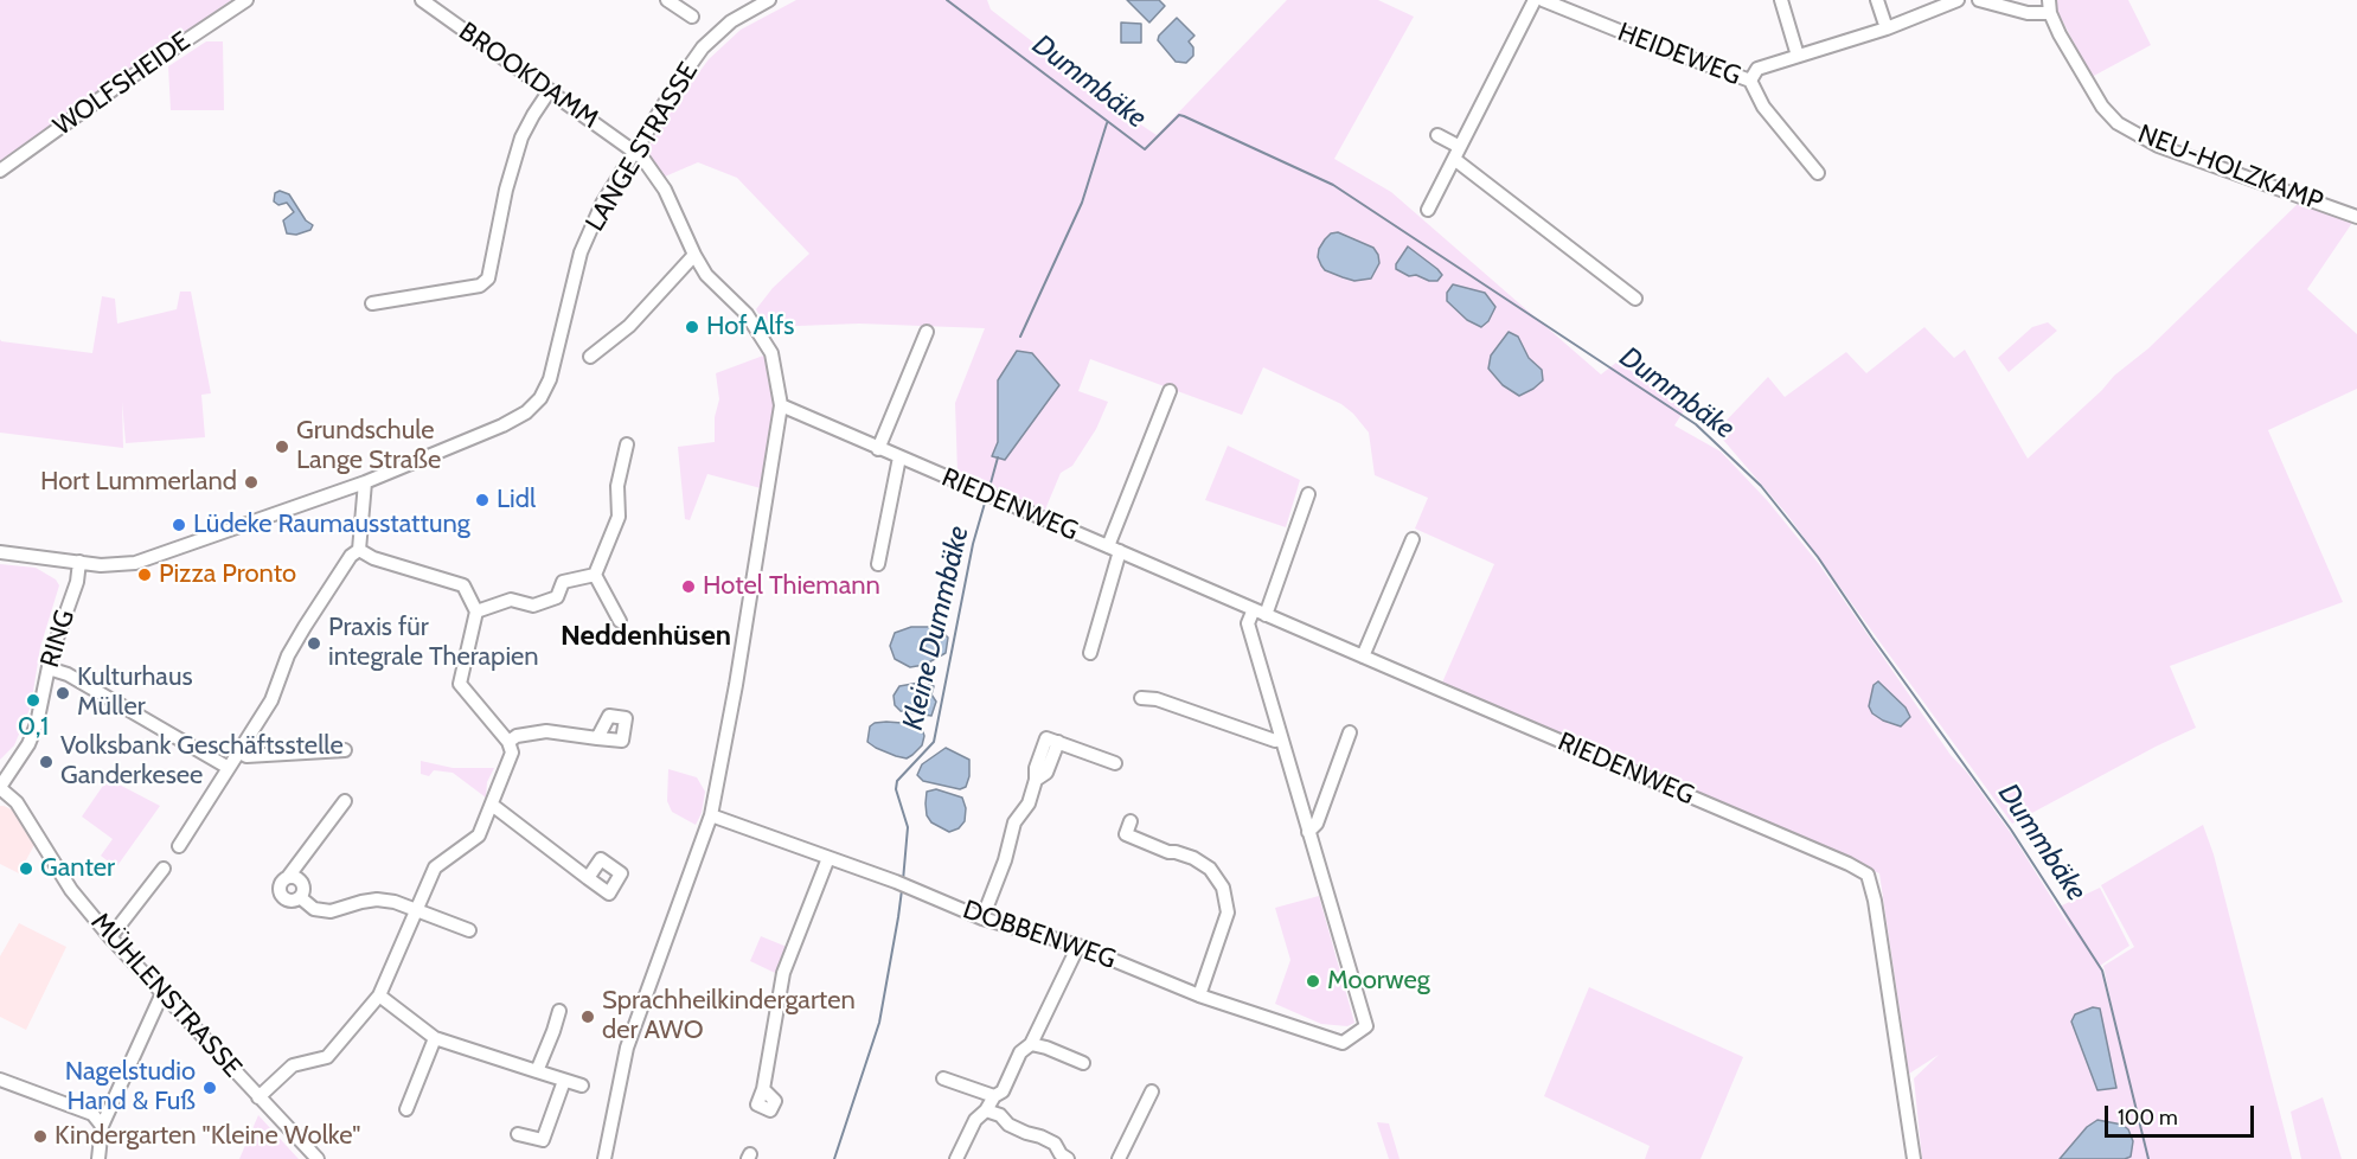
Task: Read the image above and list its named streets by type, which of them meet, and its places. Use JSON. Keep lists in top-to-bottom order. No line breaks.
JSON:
{"streets":{"street":["HEIDEWEG","BROOKDAMM","WOLFSHEIDE","LANGE STRASSE","NEU-HOLZKAMP","RIEDENWEG","RING","DOBBENWEG","MÜHLENSTRASSE"]},"crossings":[["BROOKDAMM","LANGE STRASSE"],["LANGE STRASSE","RING"],["RING","MÜHLENSTRASSE"]],"districts":["Neddenhüsen"],"water":["Dummbäke","Kleine Dummbäke"],"places":["Hof Alfs","Grundschule Lange Straße","Hort Lummerland","Lidl","Lüdeke Raumausstattung","Pizza Pronto","Hotel Thiemann","Praxis für integrale Therapien","Kulturhaus Müller","0,1","Volksbank Geschäftsstelle Ganderkesee","Ganter","Moorweg","Sprachheilkindergarten der AWO","Nagelstudio Hand & Fuß","Kindergarten \"Kleine Wolke\""],"scale_bar":"100 m"}
